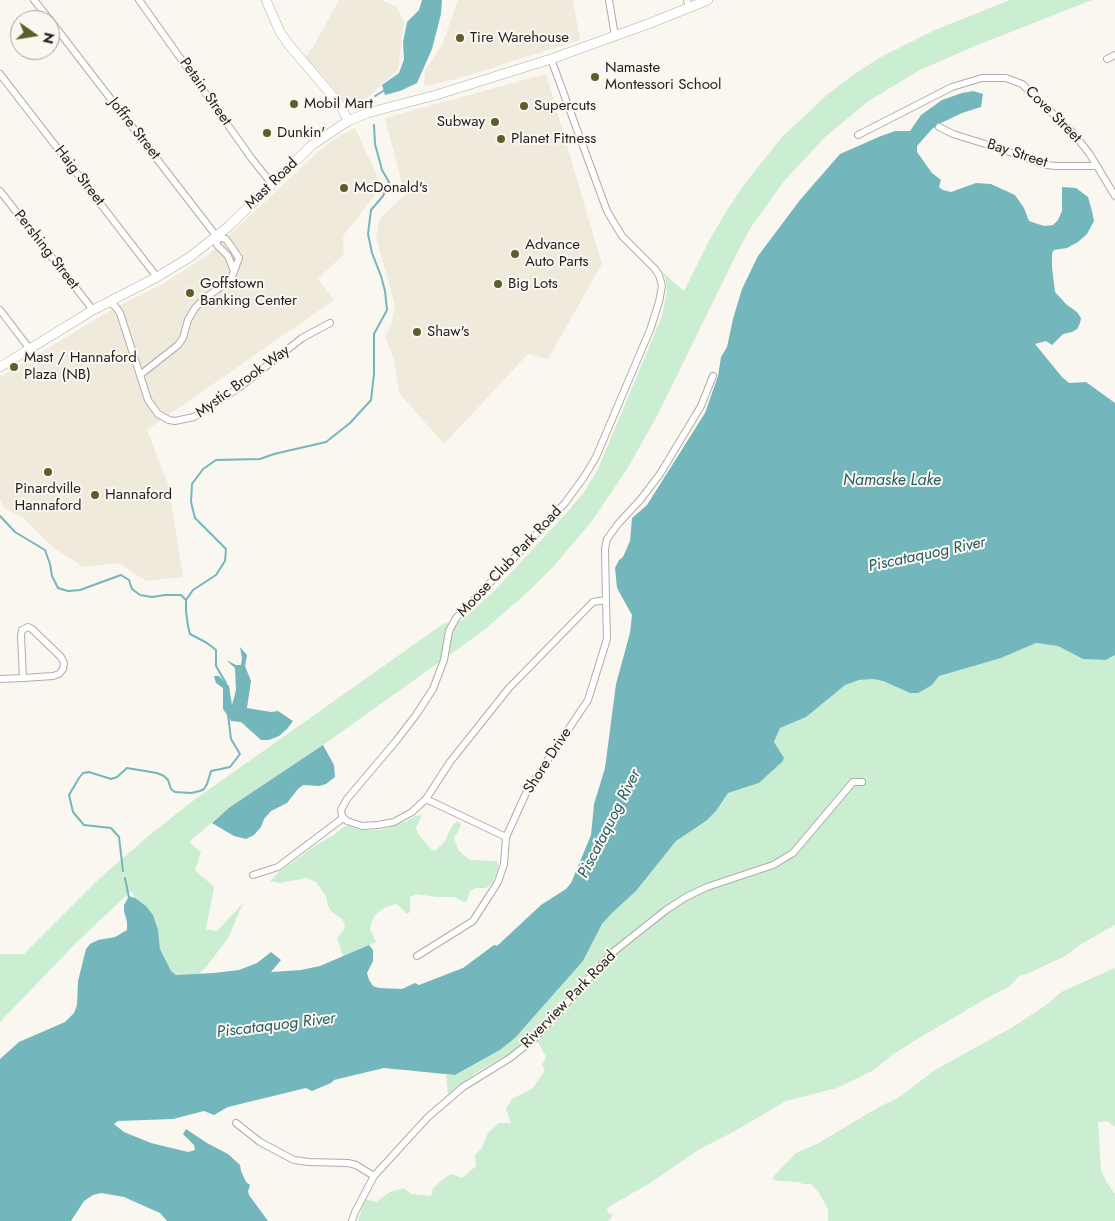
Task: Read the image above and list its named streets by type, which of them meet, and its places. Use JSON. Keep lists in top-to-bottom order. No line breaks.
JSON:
{"streets":{"main road":["Mast Road"],"street":["Petain Street","Cove Street","Joffre Street","Bay Street","Haig Street","Pershing Street","Mystic Brook Way","Moose Club Park Road","Shore Drive","Riverview Park Road"]},"crossings":[["Petain Street","Mast Road"],["Cove Street","Bay Street"],["Joffre Street","Mast Road"],["Haig Street","Mast Road"],["Mast Road","Pershing Street"],["Mast Road","Mystic Brook Way"],["Mast Road","Moose Club Park Road"]],"water":["Namaske Lake","Piscataquog River"],"places":["Tire Warehouse","Namaste Montessori School","Mobil Mart","Supercuts","Subway","Dunkin'","Planet Fitness","McDonald's","Advance Auto Parts","Big Lots","Goffstown Banking Center","Shaw's","Mast / Hannaford Plaza (NB)","Pinardville Hannaford","Hannaford"],"north":"right"}
